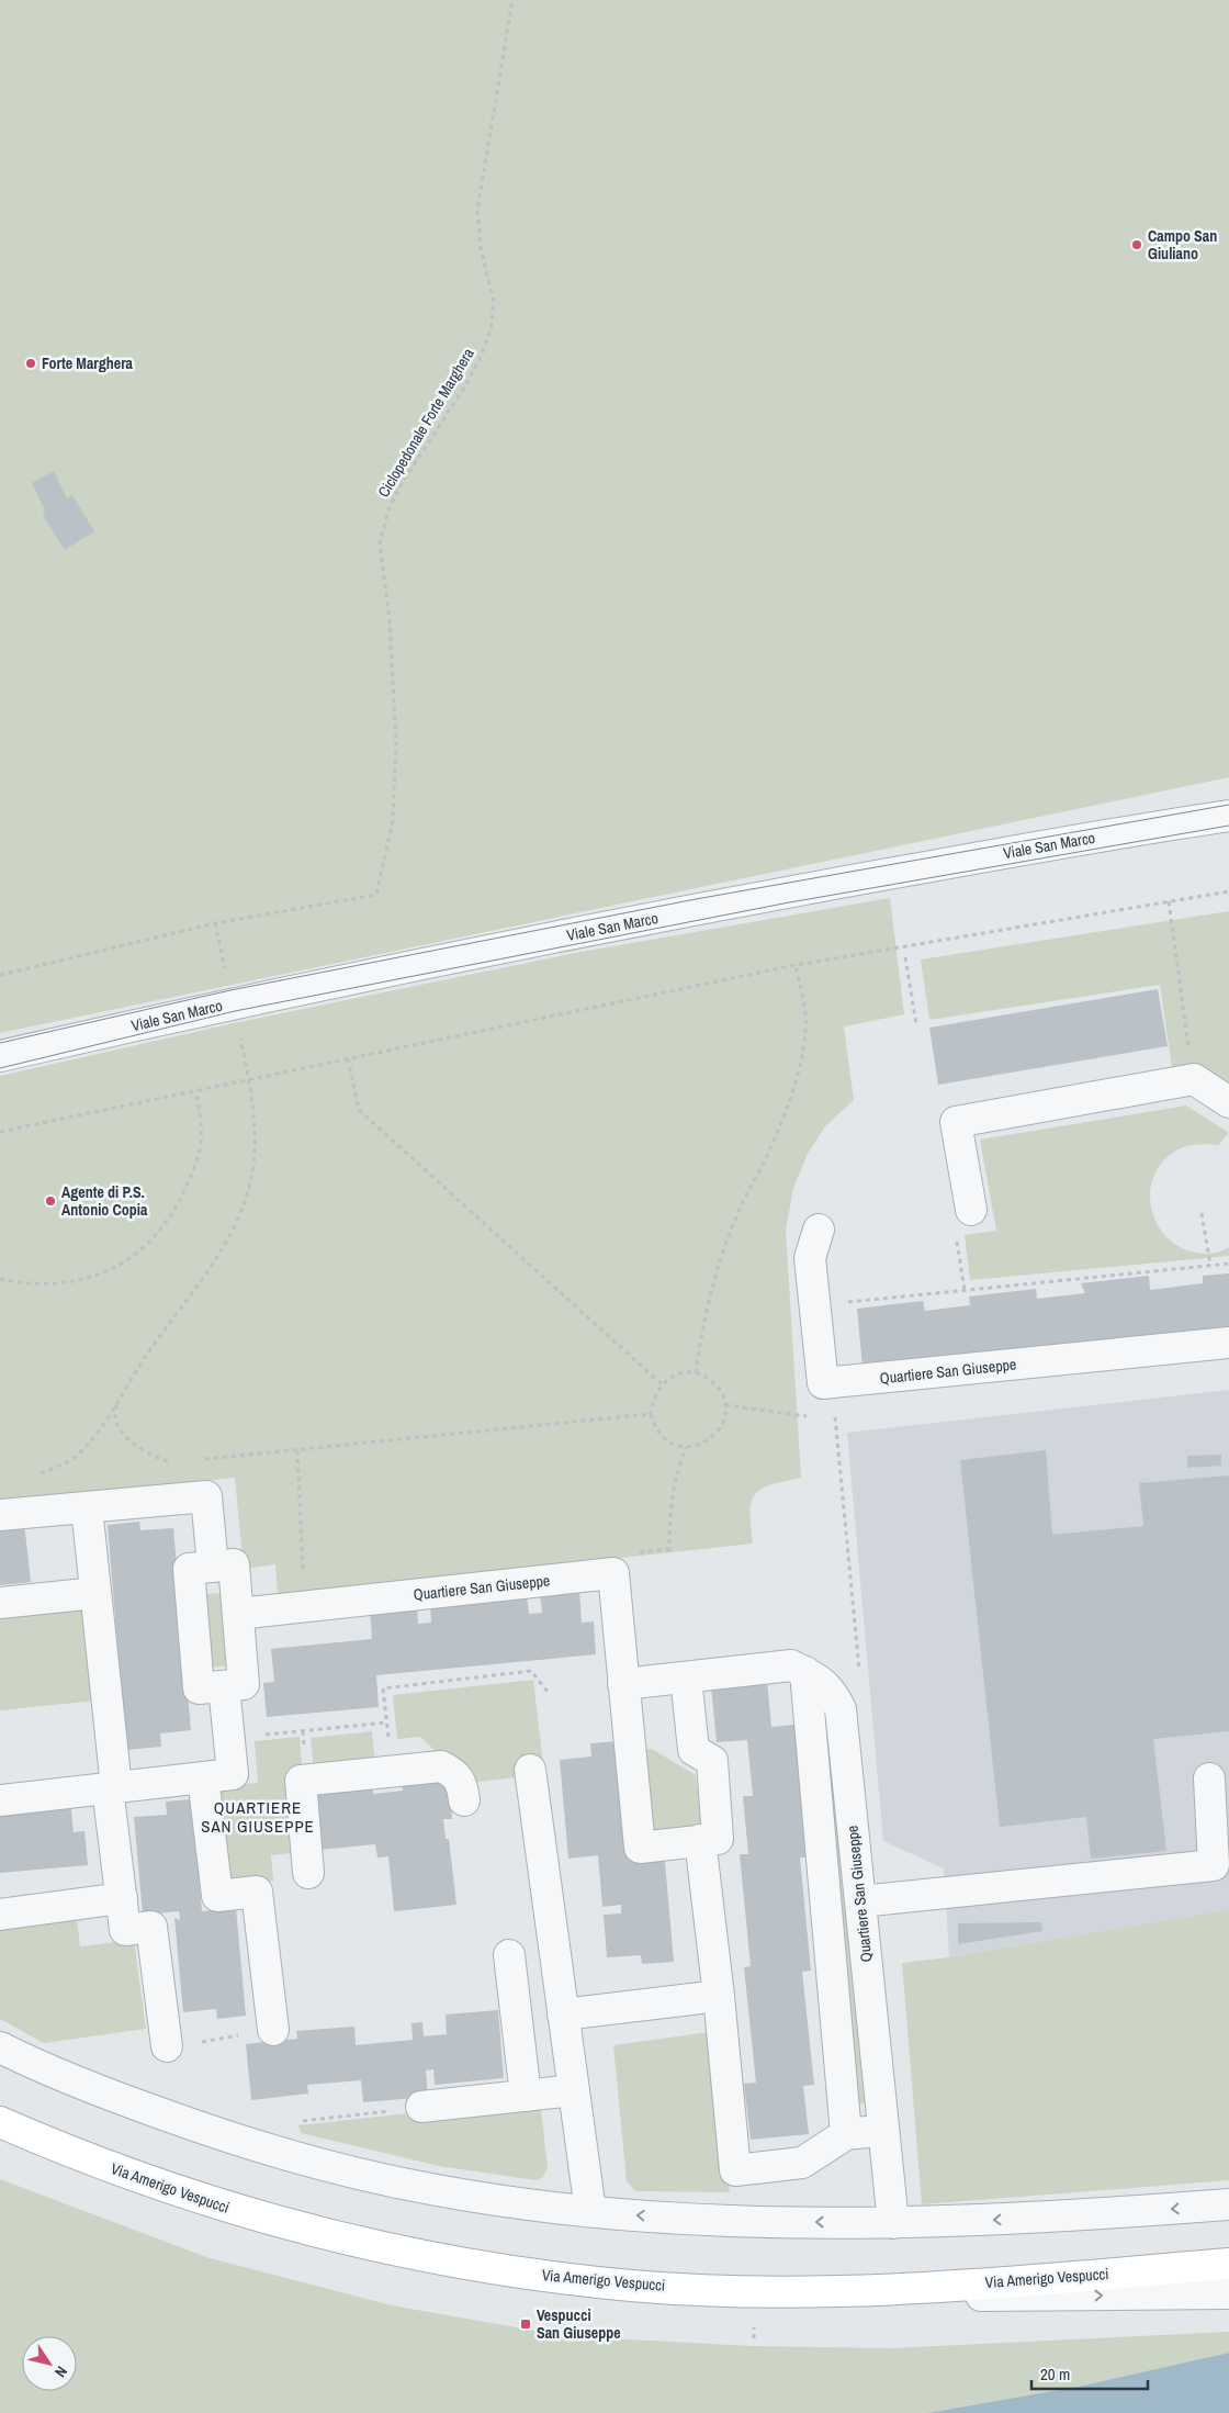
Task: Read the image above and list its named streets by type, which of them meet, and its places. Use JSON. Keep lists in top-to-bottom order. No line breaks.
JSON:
{"streets":{"main road":["Via Amerigo Vespucci"],"street":["Viale San Marco","Quartiere San Giuseppe"],"path":["Ciclopedonale Forte Marghera"]},"districts":["QUARTIERE SAN GIUSEPPE"],"places":{"other":["Campo San Giuliano","Forte Marghera","Agente di P.S. Antonio Copia"],"transit":["Vespucci San Giuseppe"]},"scale_bar":"20 m","north":"bottom right"}
